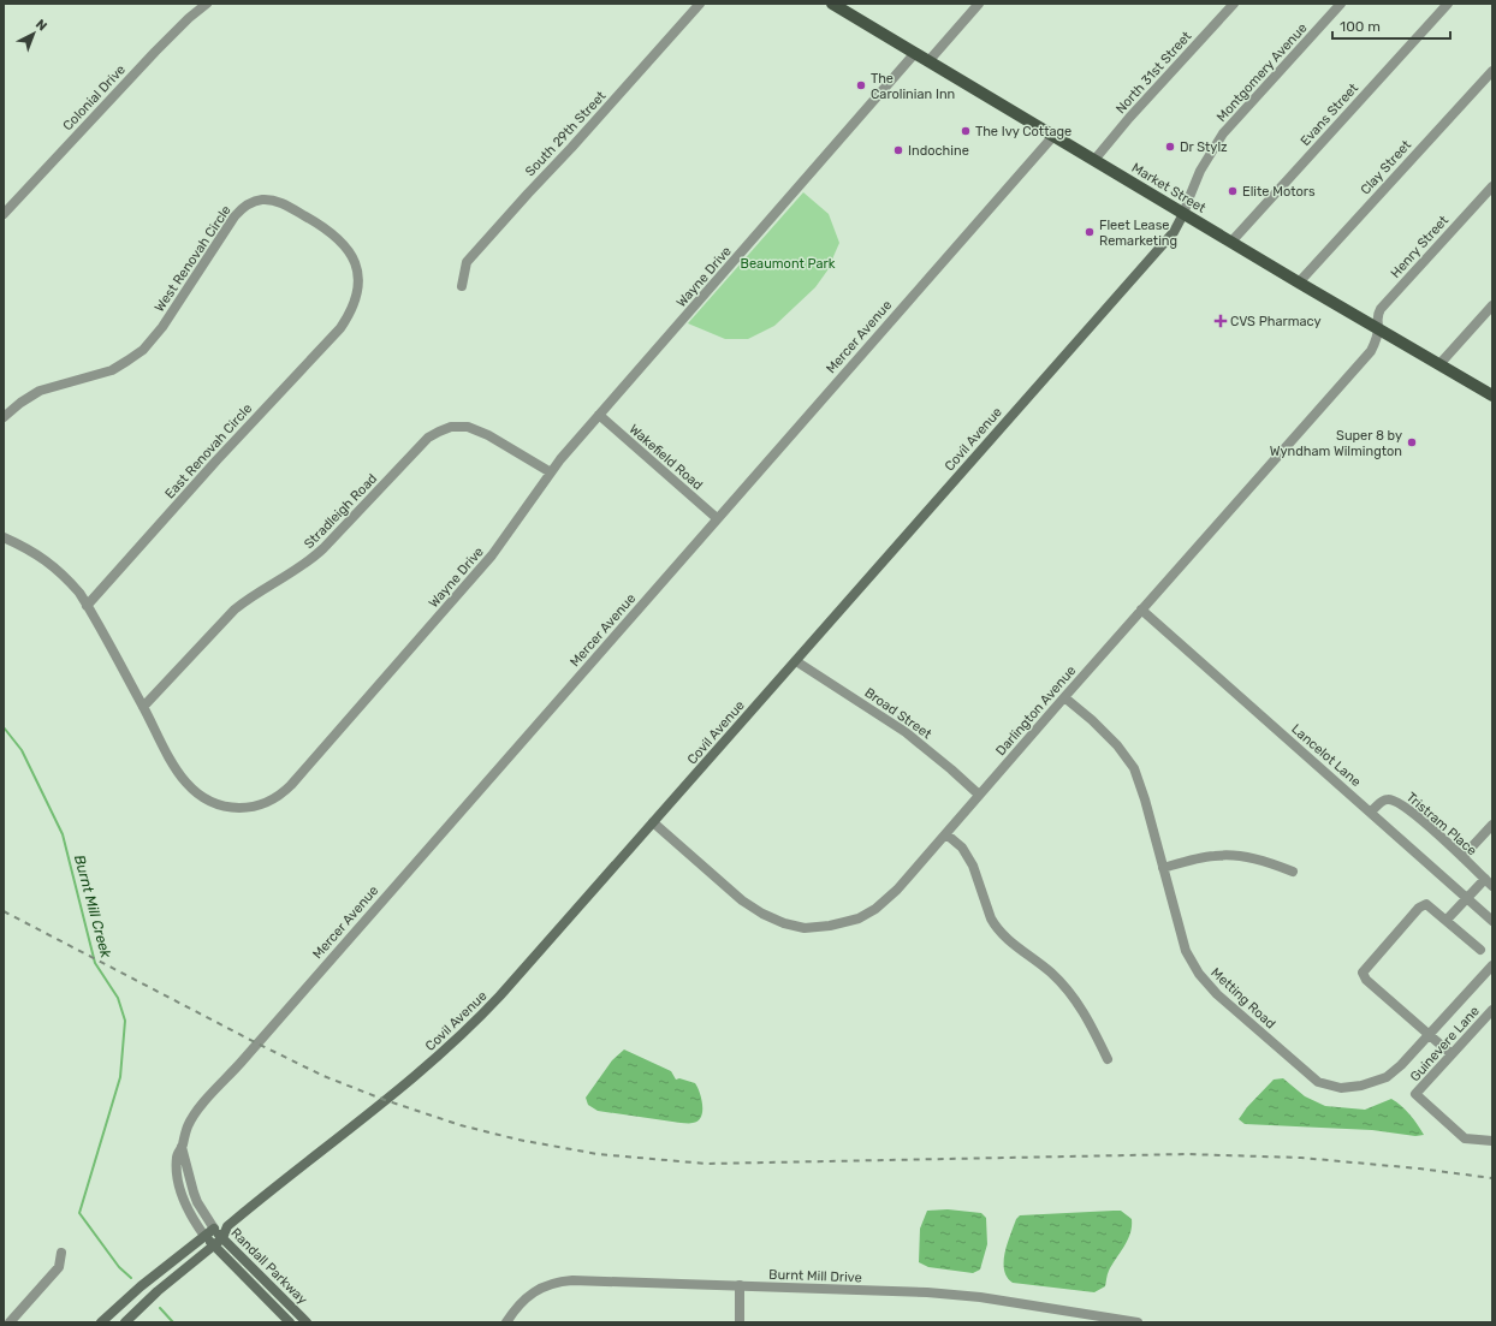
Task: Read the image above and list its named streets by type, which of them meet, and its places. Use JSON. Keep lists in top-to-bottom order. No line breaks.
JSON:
{"streets":{"main road":["Market Street","Covil Avenue","Randall Parkway"],"street":["North 31st Street","Montgomery Avenue","Colonial Drive","Evans Street","South 29th Street","Clay Street","Henry Street","West Renovah Circle","Wayne Drive","Mercer Avenue","East Renovah Circle","Wakefield Road","Stradleigh Road","Darlington Avenue","Broad Street","Lancelot Lane","Tristram Place","Metting Road","Guinevere Lane","Burnt Mill Drive"]},"crossings":[["North 31st Street","Market Street"],["Montgomery Avenue","Market Street"],["Montgomery Avenue","Covil Avenue"],["Evans Street","Market Street"],["Clay Street","Market Street"],["Market Street","Henry Street"],["Market Street","Wayne Drive"],["Market Street","Mercer Avenue"],["Market Street","Covil Avenue"],["Market Street","Darlington Avenue"],["Henry Street","Darlington Avenue"],["West Renovah Circle","East Renovah Circle"],["Wayne Drive","East Renovah Circle"],["Wayne Drive","Wakefield Road"],["Wayne Drive","Stradleigh Road"],["Mercer Avenue","Wakefield Road"],["Mercer Avenue","Randall Parkway"],["Covil Avenue","Darlington Avenue"],["Covil Avenue","Broad Street"],["Covil Avenue","Randall Parkway"],["Darlington Avenue","Broad Street"],["Darlington Avenue","Lancelot Lane"],["Darlington Avenue","Metting Road"],["Lancelot Lane","Tristram Place"]],"water":["Burnt Mill Creek"],"parks":["Beaumont Park"],"places":{"other":["The Carolinian Inn","The Ivy Cottage","Dr Stylz","Indochine","Elite Motors","Fleet Lease Remarketing","Super 8 by Wyndham Wilmington"],"health":["CVS Pharmacy"]},"scale_bar":"100 m","north":"top right"}
